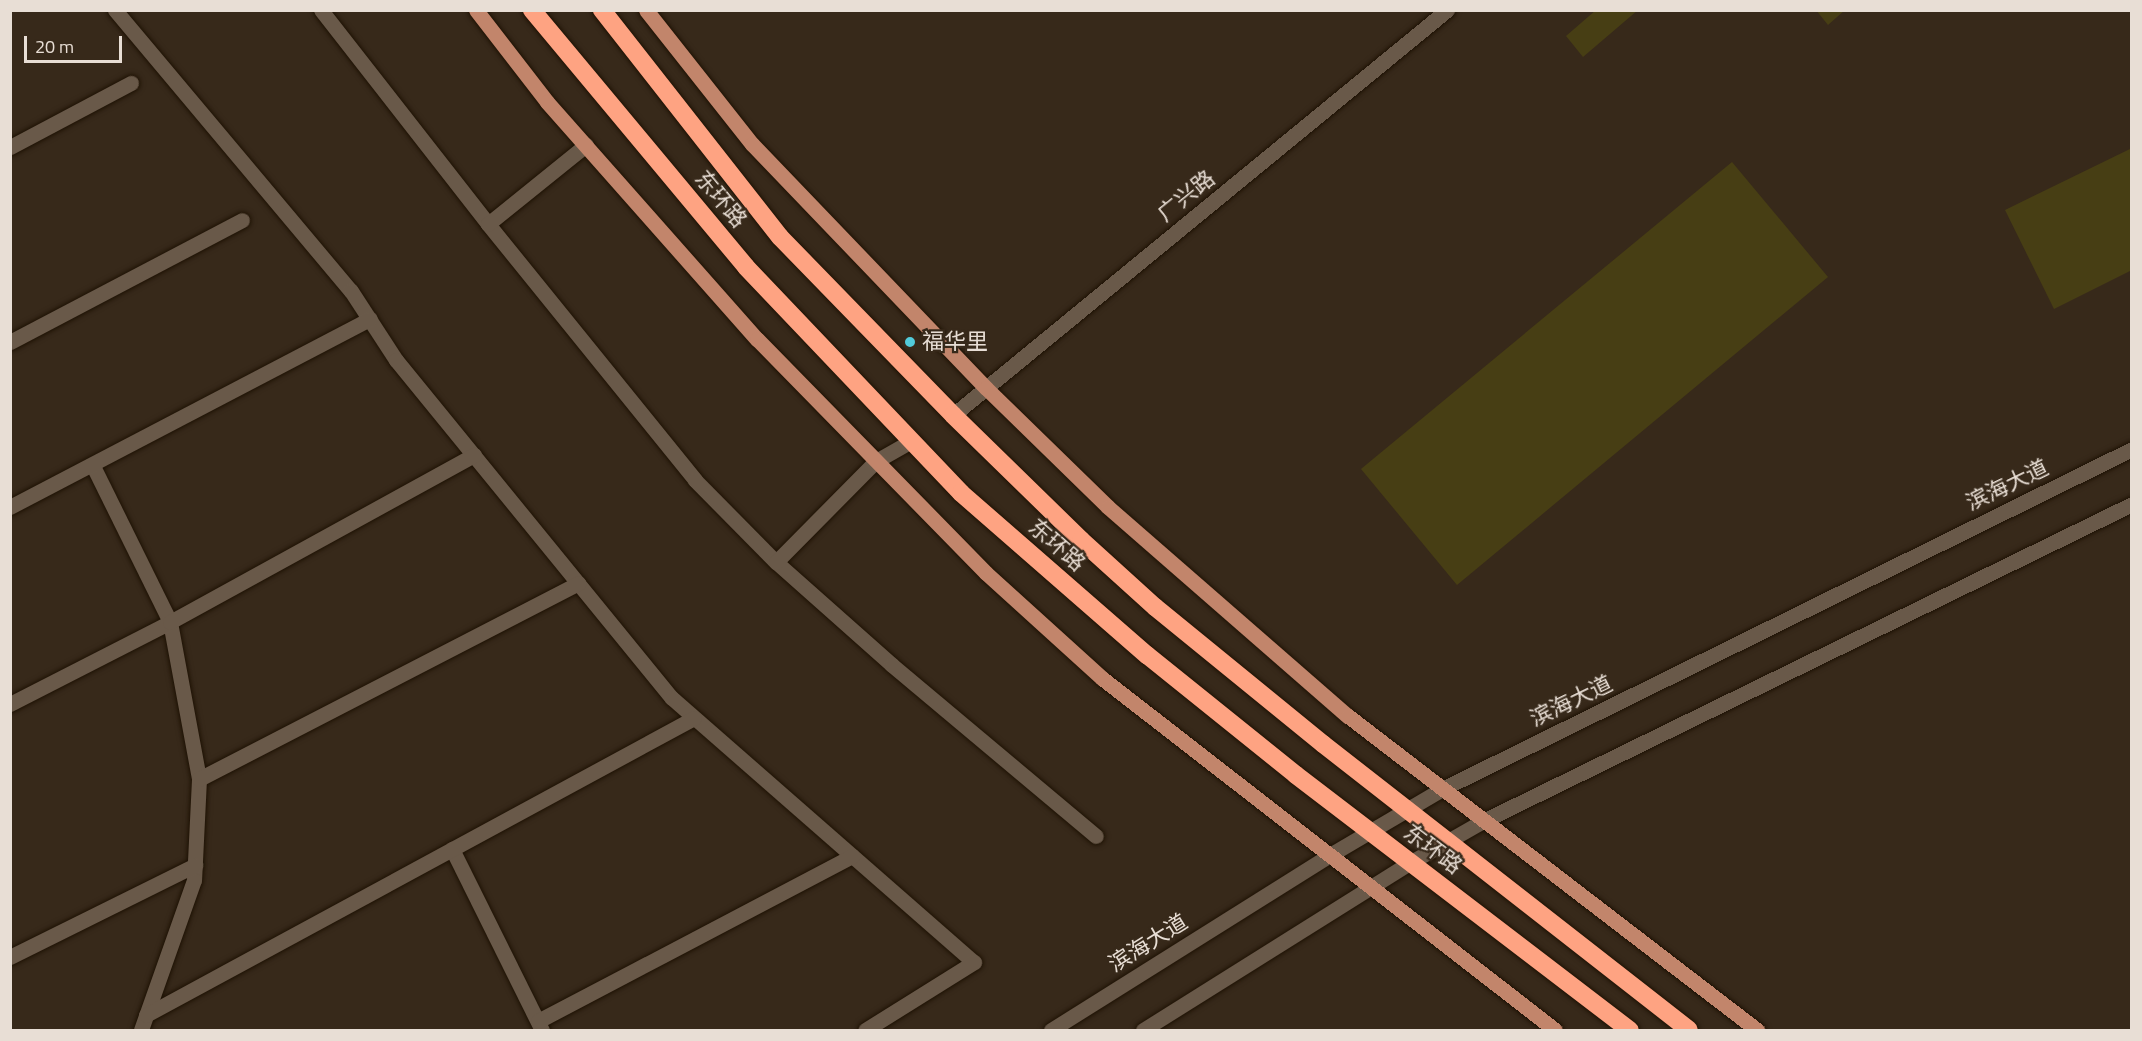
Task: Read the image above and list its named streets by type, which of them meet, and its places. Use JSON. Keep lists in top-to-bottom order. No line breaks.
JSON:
{"streets":{"highway":["东环路"],"main road":["广兴路","滨海大道"]},"crossings":[["广兴路","东环路"],["东环路","滨海大道"]],"places":["福华里"],"scale_bar":"20 m"}
